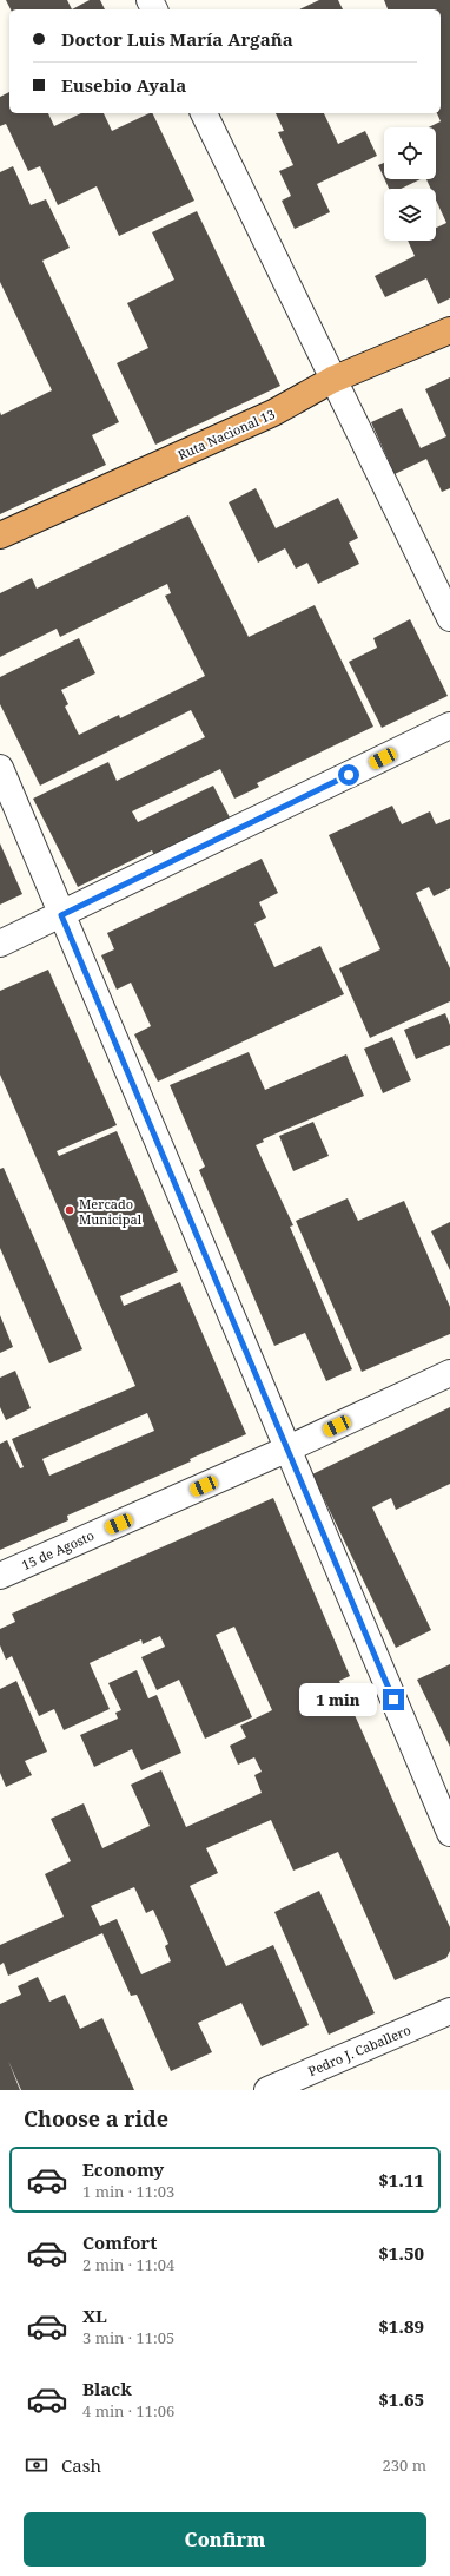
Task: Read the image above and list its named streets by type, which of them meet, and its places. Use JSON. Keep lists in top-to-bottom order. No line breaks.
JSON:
{"streets":{"highway":["Ruta Nacional 13"],"street":["15 de Agosto","Pedro J. Caballero"]},"places":["Mercado Municipal"],"page":{"banner":["Doctor Luis María Argaña","Eusebio Ayala"],"bubble":"1 min","heading":"Choose a ride","list":[{"name":"Economy","note":"1 min · 11:03","value":"$1.11"},{"name":"Comfort","note":"2 min · 11:04","value":"$1.50"},{"name":"XL","note":"3 min · 11:05","value":"$1.89"},{"name":"Black","note":"4 min · 11:06","value":"$1.65"}],"pay":["Cash","230 m"],"buttons":"Confirm"}}
